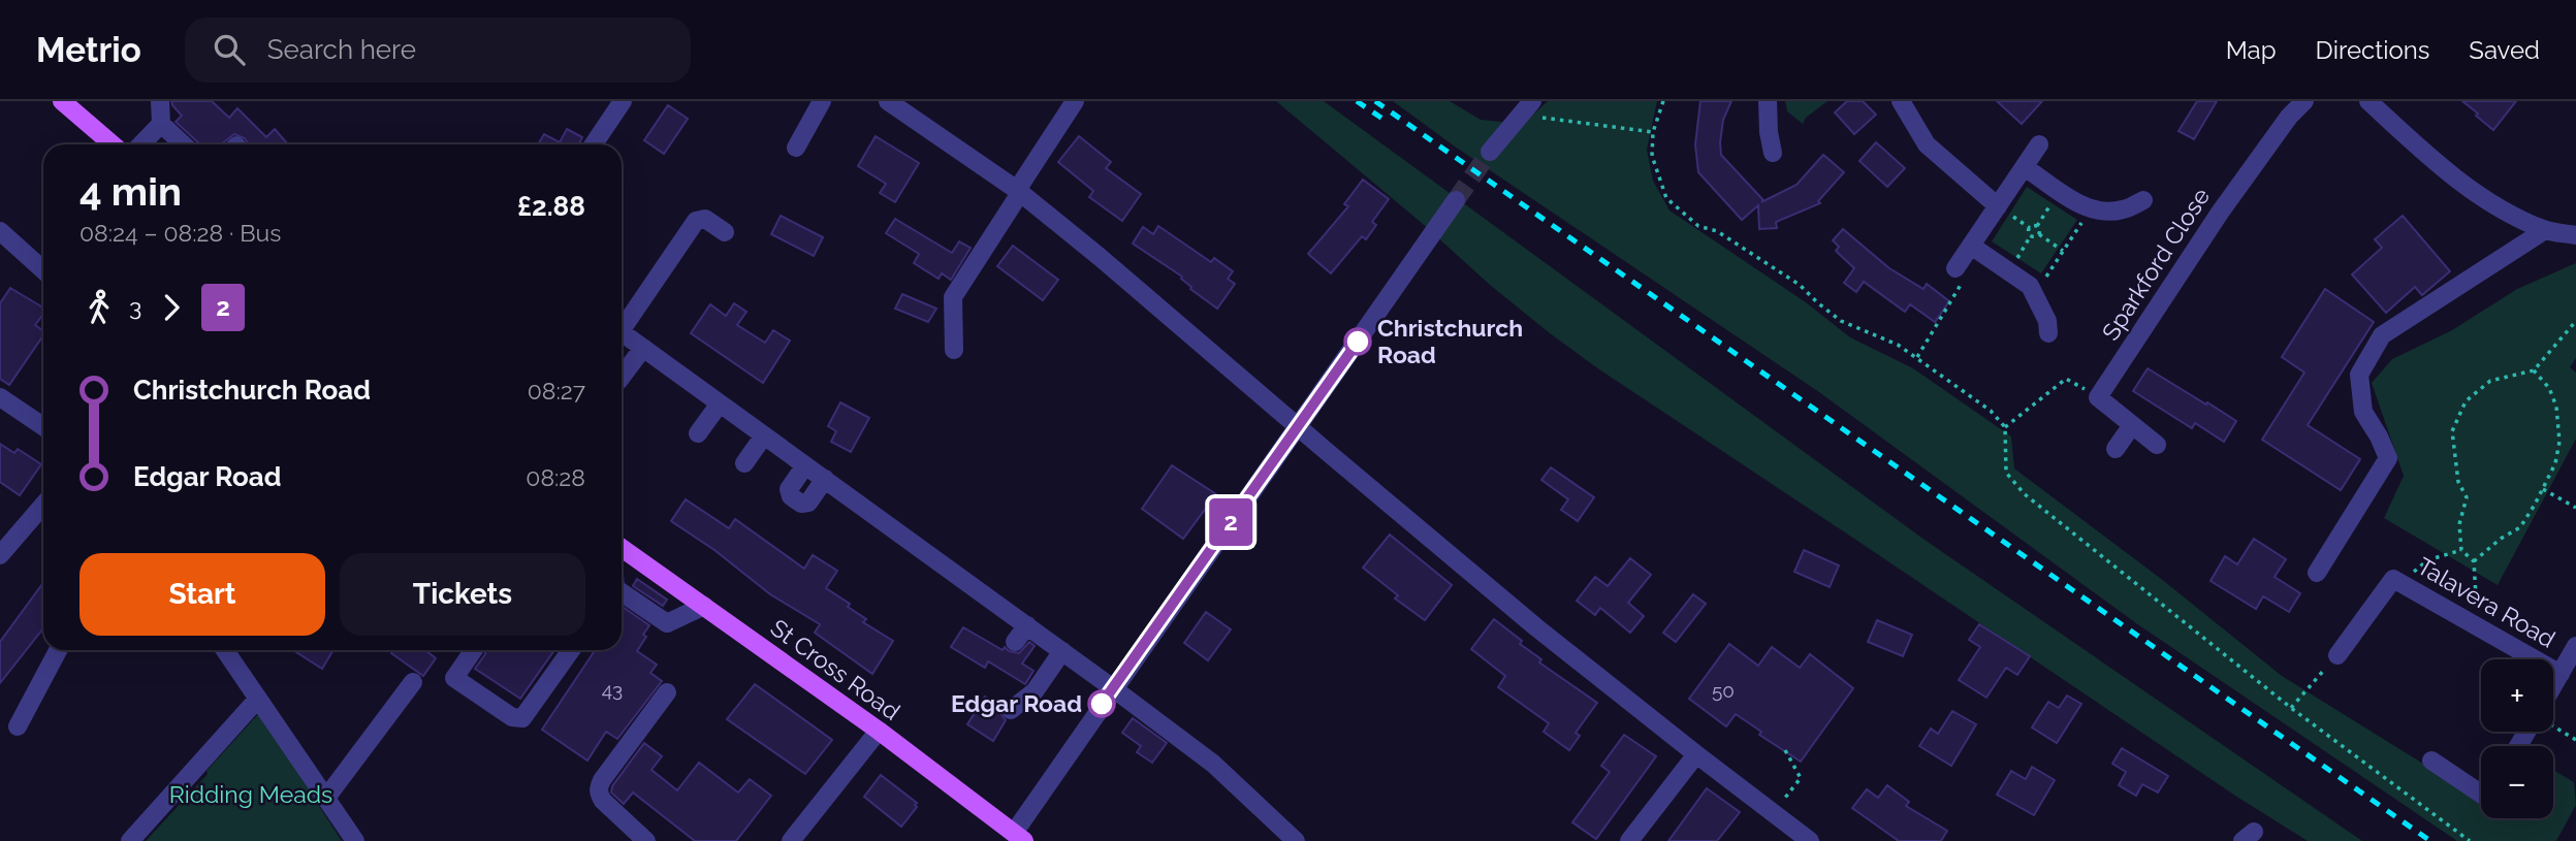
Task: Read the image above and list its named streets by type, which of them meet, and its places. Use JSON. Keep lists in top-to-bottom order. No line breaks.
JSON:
{"streets":{"main road":["St Cross Road"],"street":["Sparkford Close","Talavera Road"]},"parks":["Ridding Meads"],"places":["Christchurch Road","Edgar Road"],"lines":["bus line 2"],"house_numbers":["43","50"],"page":{"header":"Metrio","search":"Search here","nav":["Map","Directions","Saved"],"on_map":"2","heading":["4 min","08:24 – 08:28 · Bus","£2.88"],"legs":["3","2"],"list":[{"name":"Christchurch Road","value":"08:27"},{"name":"Edgar Road","value":"08:28"}],"buttons":["Start","Tickets"],"map_buttons":["+","−"]}}
